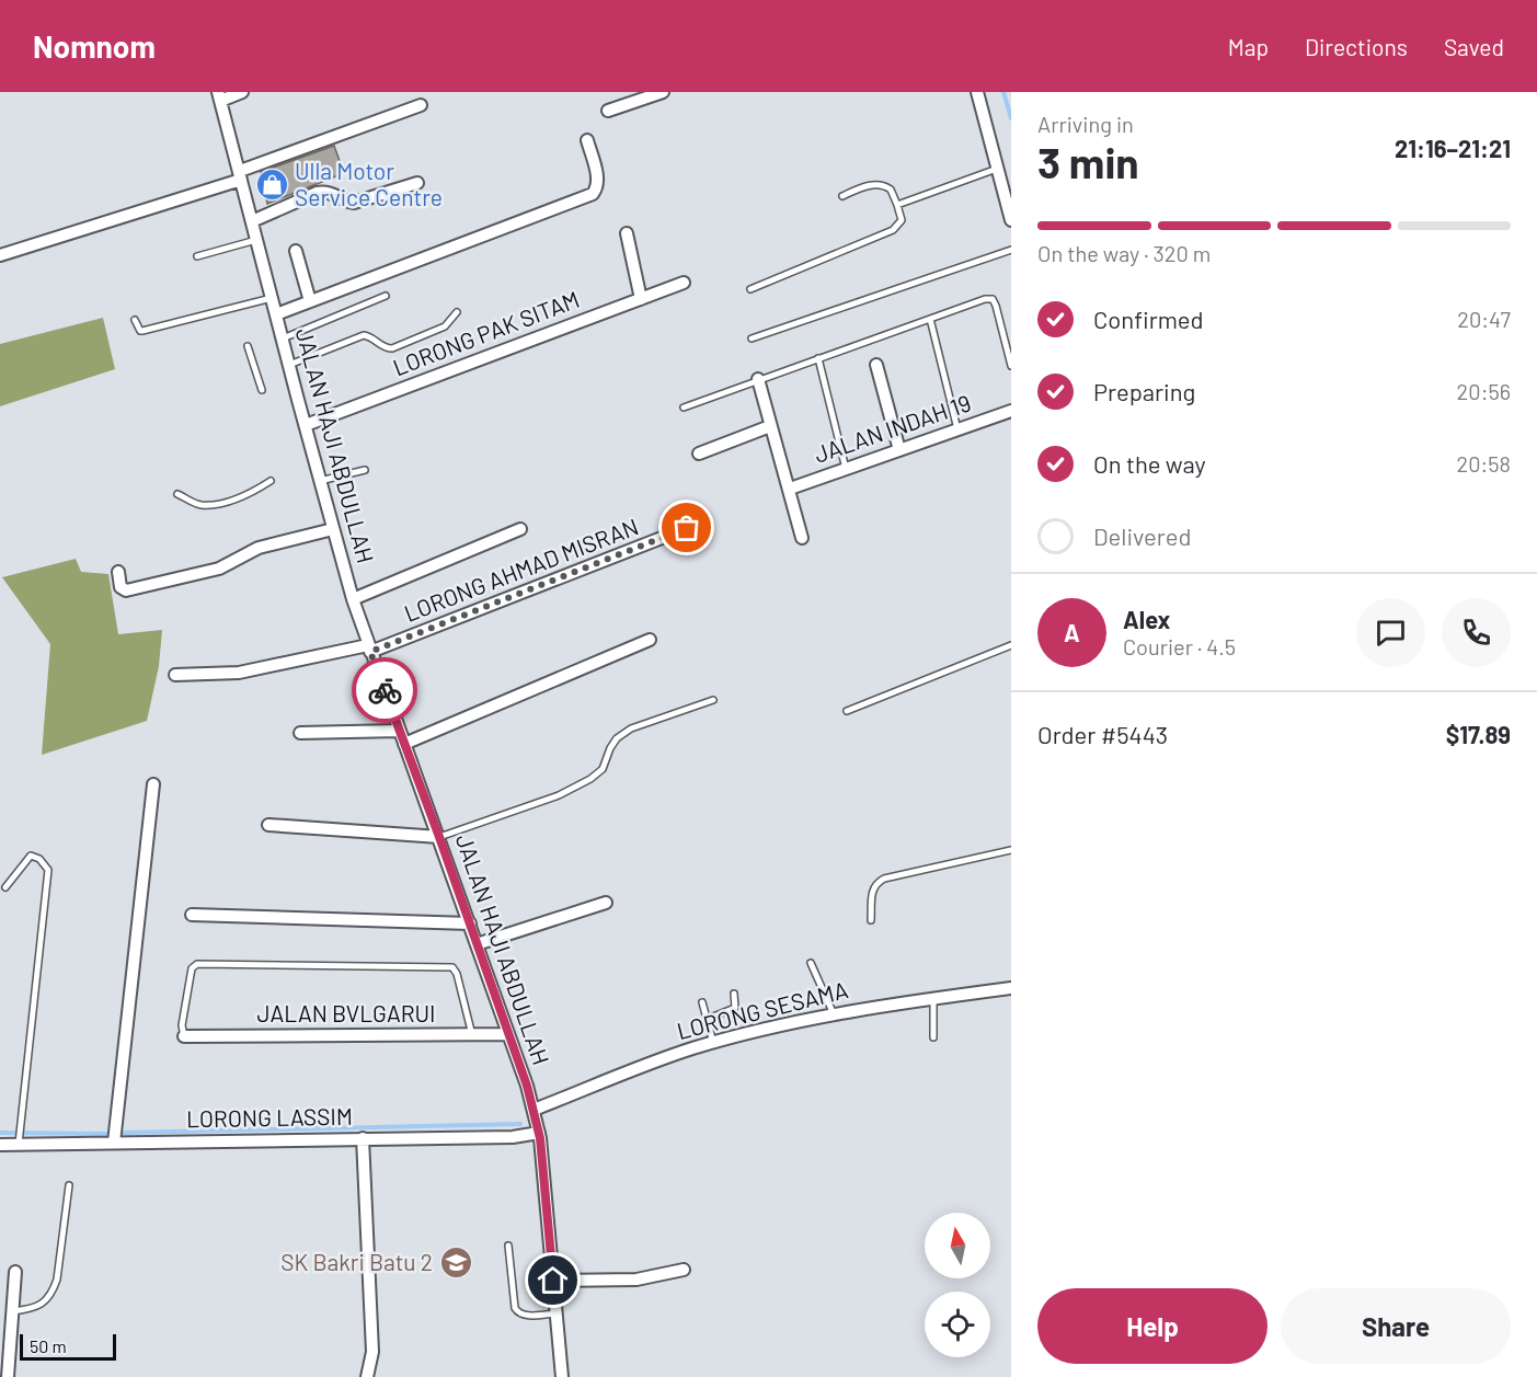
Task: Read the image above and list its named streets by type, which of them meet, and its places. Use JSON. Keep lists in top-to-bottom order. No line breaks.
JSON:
{"streets":{"street":["LORONG PAK SITAM","JALAN INDAH 19","JALAN HAJI ABDULLAH","LORONG AHMAD MISRAN","LORONG SESAMA","JALAN BVLGARUI","LORONG LASSIM"]},"crossings":[["LORONG PAK SITAM","JALAN HAJI ABDULLAH"],["JALAN HAJI ABDULLAH","LORONG AHMAD MISRAN"],["JALAN HAJI ABDULLAH","LORONG SESAMA"],["JALAN HAJI ABDULLAH","JALAN BVLGARUI"],["JALAN HAJI ABDULLAH","LORONG LASSIM"]],"places":{"shop":["Ulla Motor Service Centre"],"school or university":["SK Bakri Batu 2"]},"scale_bar":"50 m","north":"top","page":{"header":"Nomnom","nav":["Map","Directions","Saved"],"heading":["3 min","Arriving in","21:16–21:21"],"panel":["Alex","Courier · 4.5","Order #5443","$17.89"],"bar":"On the way · 320 m","list":[["Confirmed","20:47"],["Preparing","20:56"],["On the way","20:58"],"Delivered"],"round":"A","buttons":["Help","Share"],"scale":"50 m"}}
